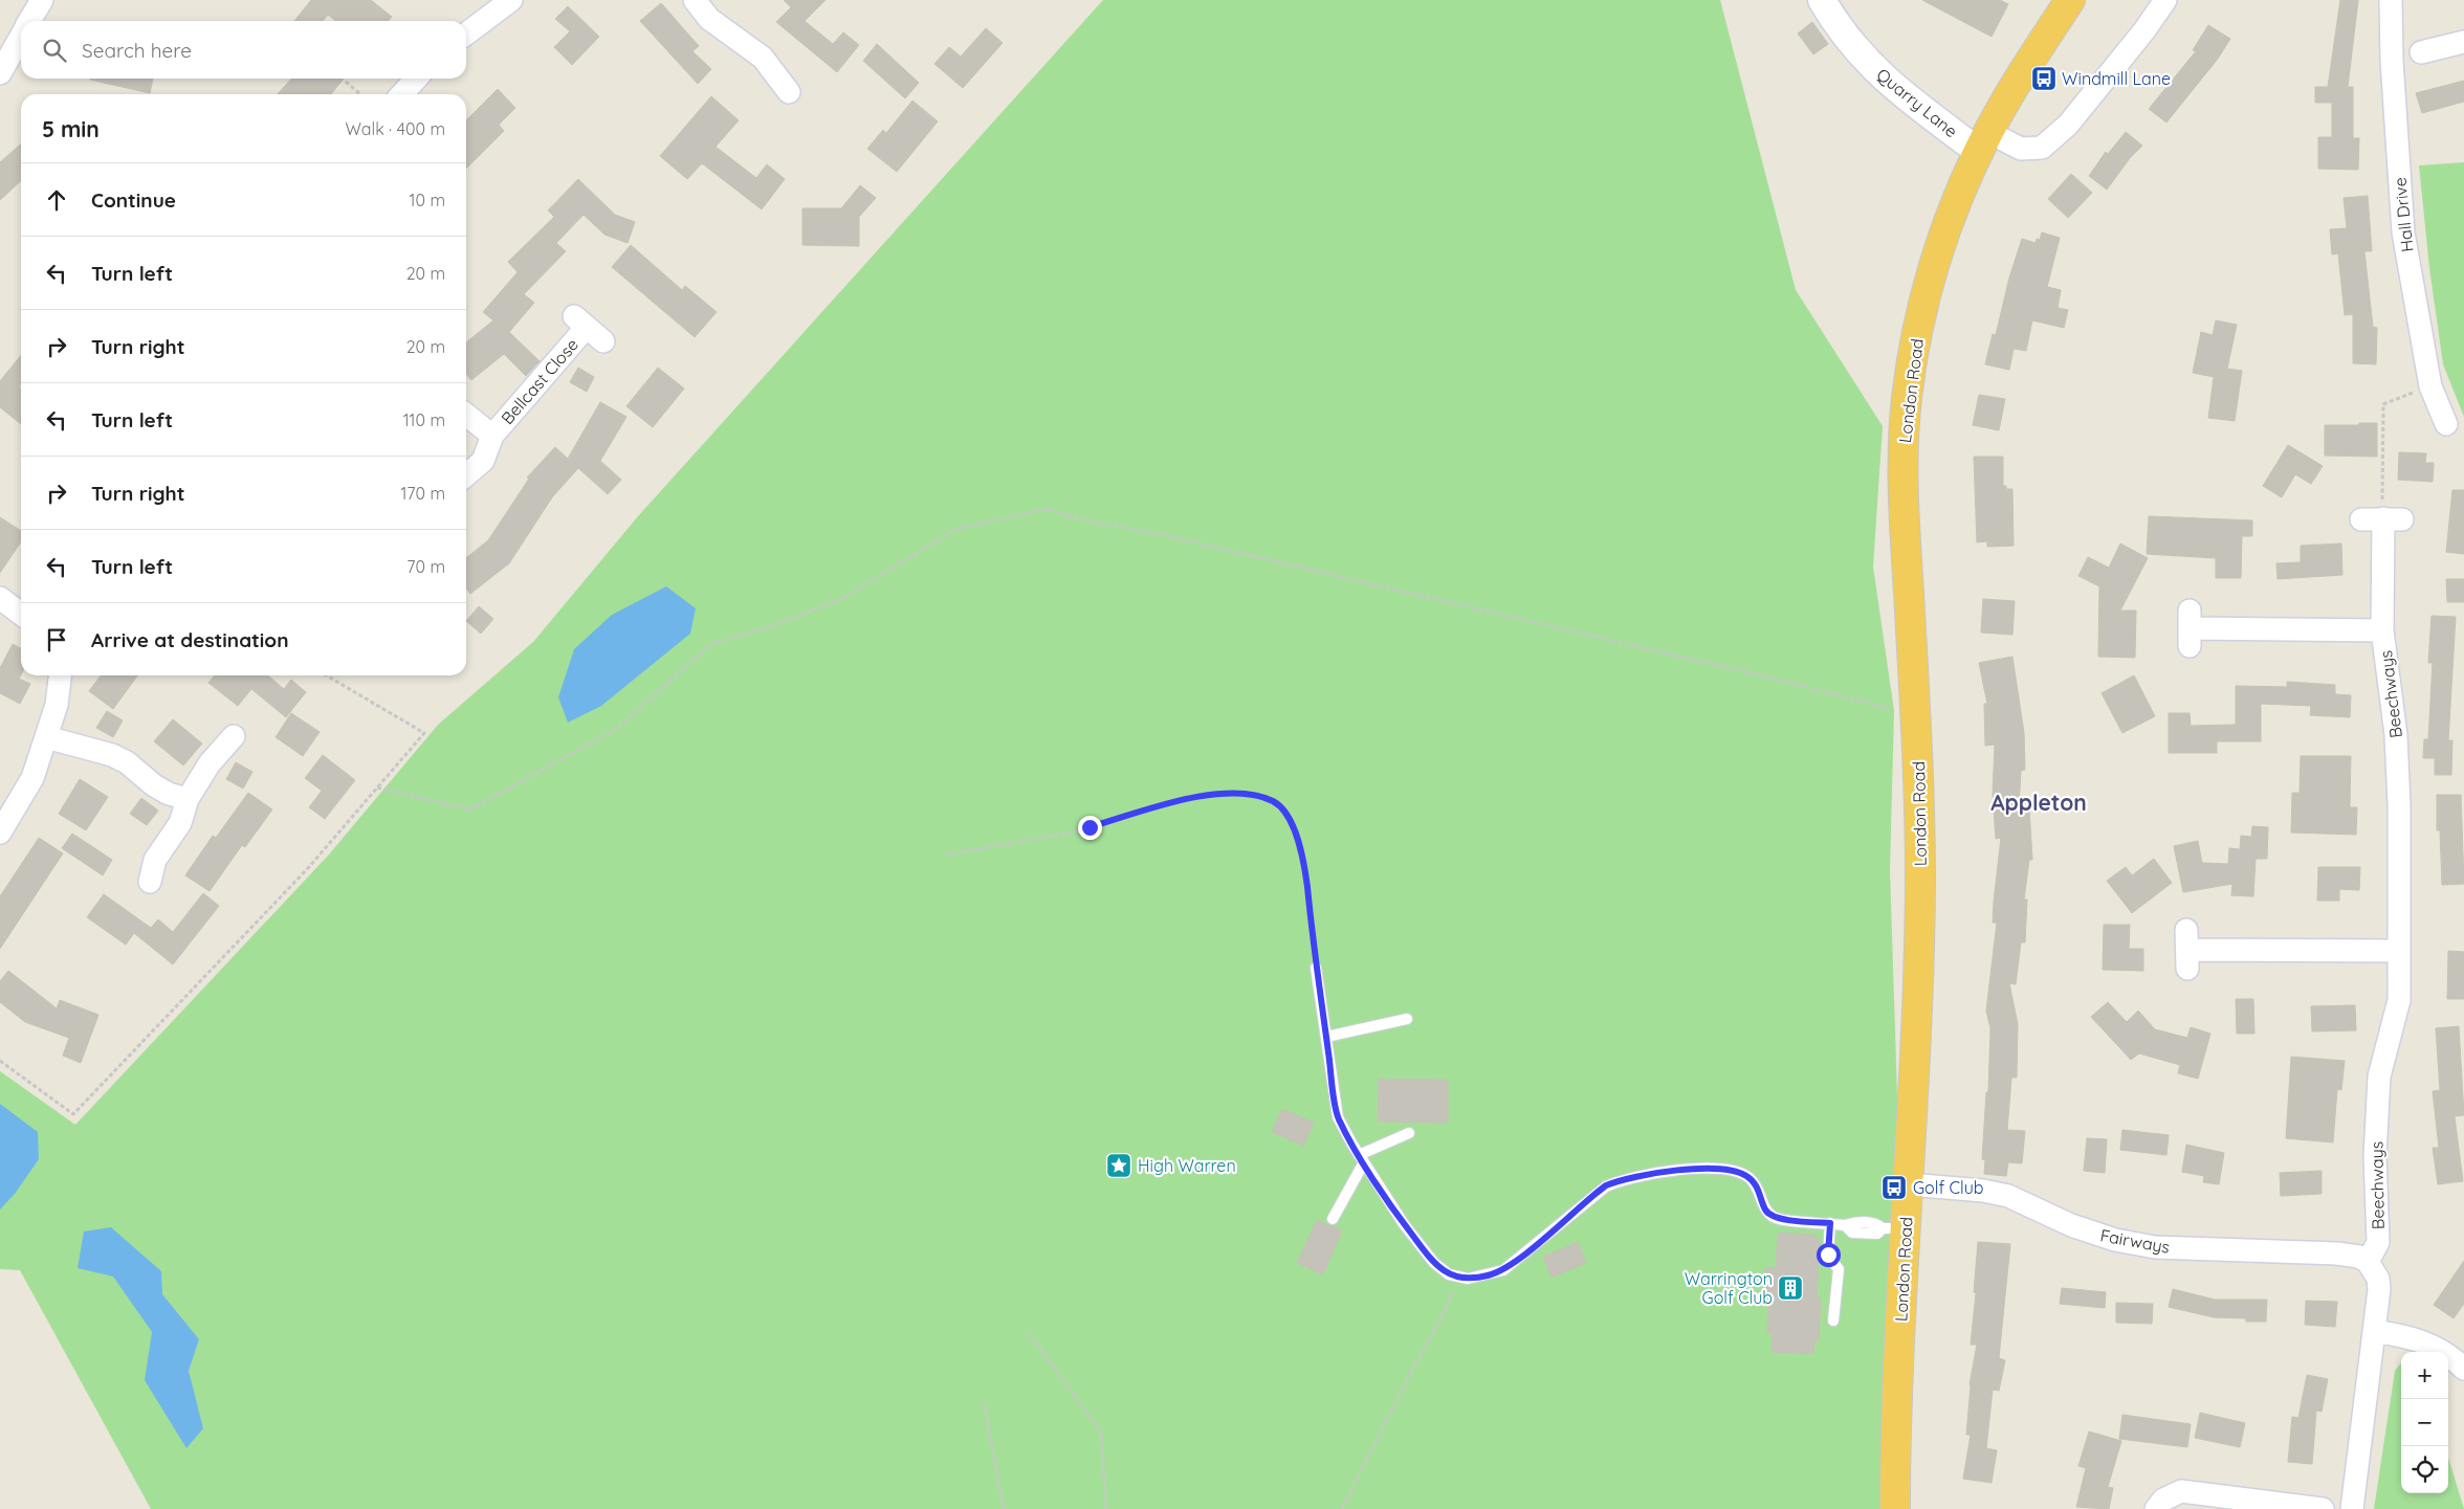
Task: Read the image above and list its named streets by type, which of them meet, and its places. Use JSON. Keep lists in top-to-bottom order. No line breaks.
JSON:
{"streets":{"highway":["London Road"],"street":["Quarry Lane","Hall Drive","Bellcast Close","Beechways","Fairways"]},"crossings":[["Quarry Lane","London Road"],["London Road","Fairways"],["Beechways","Fairways"]],"districts":["Appleton"],"places":{"bus stop":["Windmill Lane","Golf Club"],"place":["High Warren"],"building":["Warrington Golf Club"]},"page":{"search":"Search here","heading":["5 min","Walk · 400 m"],"list":[["Continue","10 m"],["Turn left","20 m"],["Turn right","20 m"],["Turn left","110 m"],["Turn right","170 m"],["Turn left","70 m"],"Arrive at destination"],"map_buttons":["+","−"]}}
